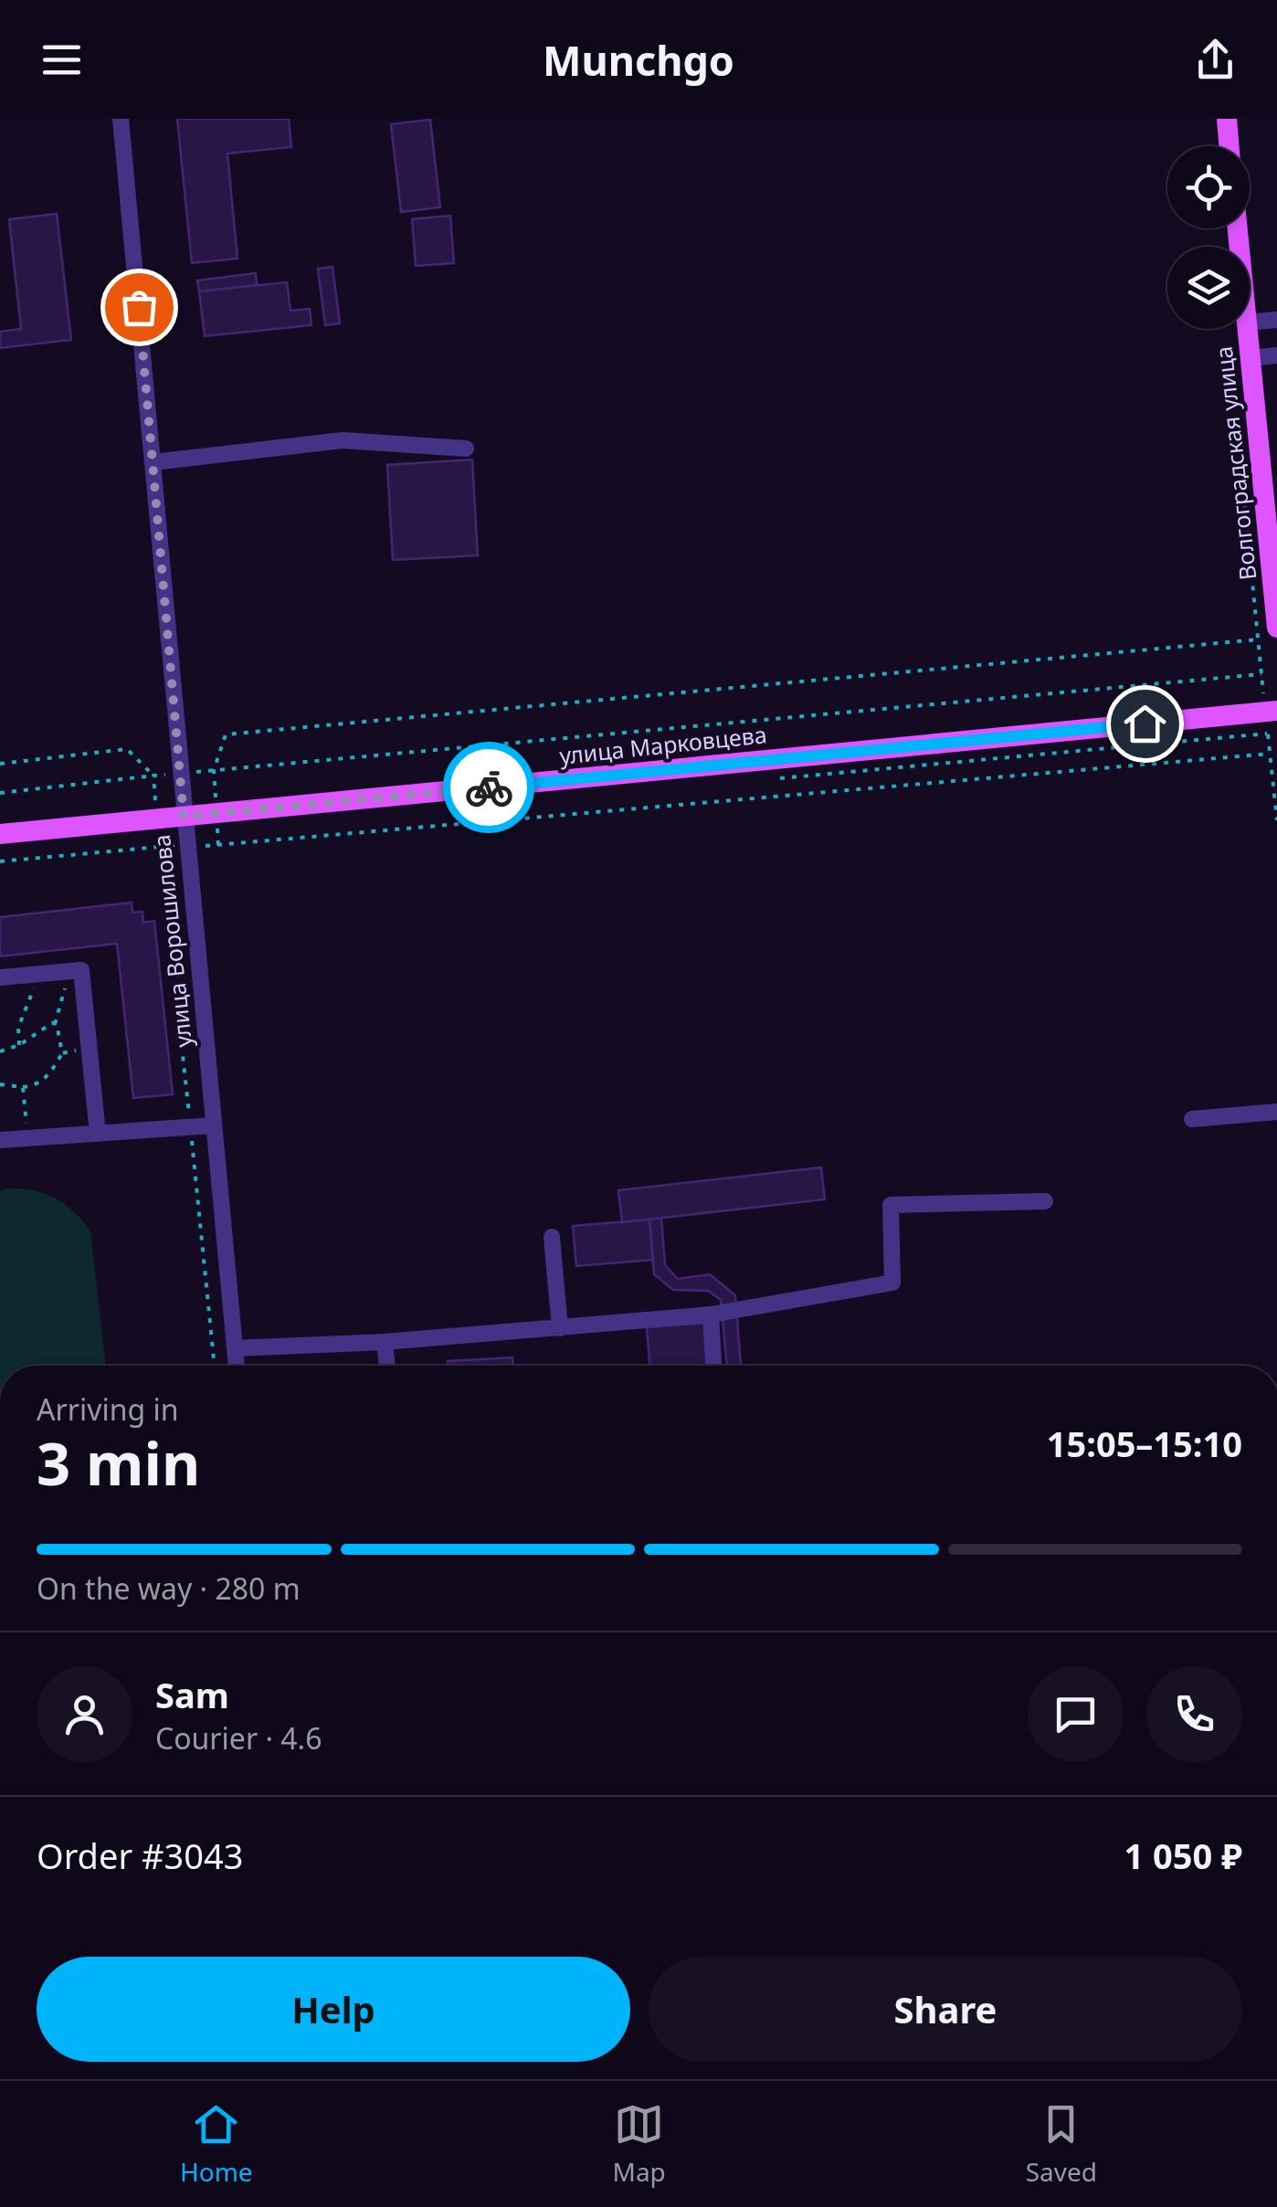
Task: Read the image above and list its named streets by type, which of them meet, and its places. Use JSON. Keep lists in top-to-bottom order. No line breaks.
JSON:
{"streets":{"main road":["Волгоградская улица","улица Марковцева"],"street":["улица Ворошилова"]},"crossings":[["улица Марковцева","улица Ворошилова"]],"page":{"header":"Munchgo","heading":["3 min","Arriving in","15:05–15:10"],"panel":["Sam","Courier · 4.6","Order #3043","1 050 ₽"],"bar":"On the way · 280 m","buttons":["Help","Share"],"tabs":["Home","Map","Saved"]}}
